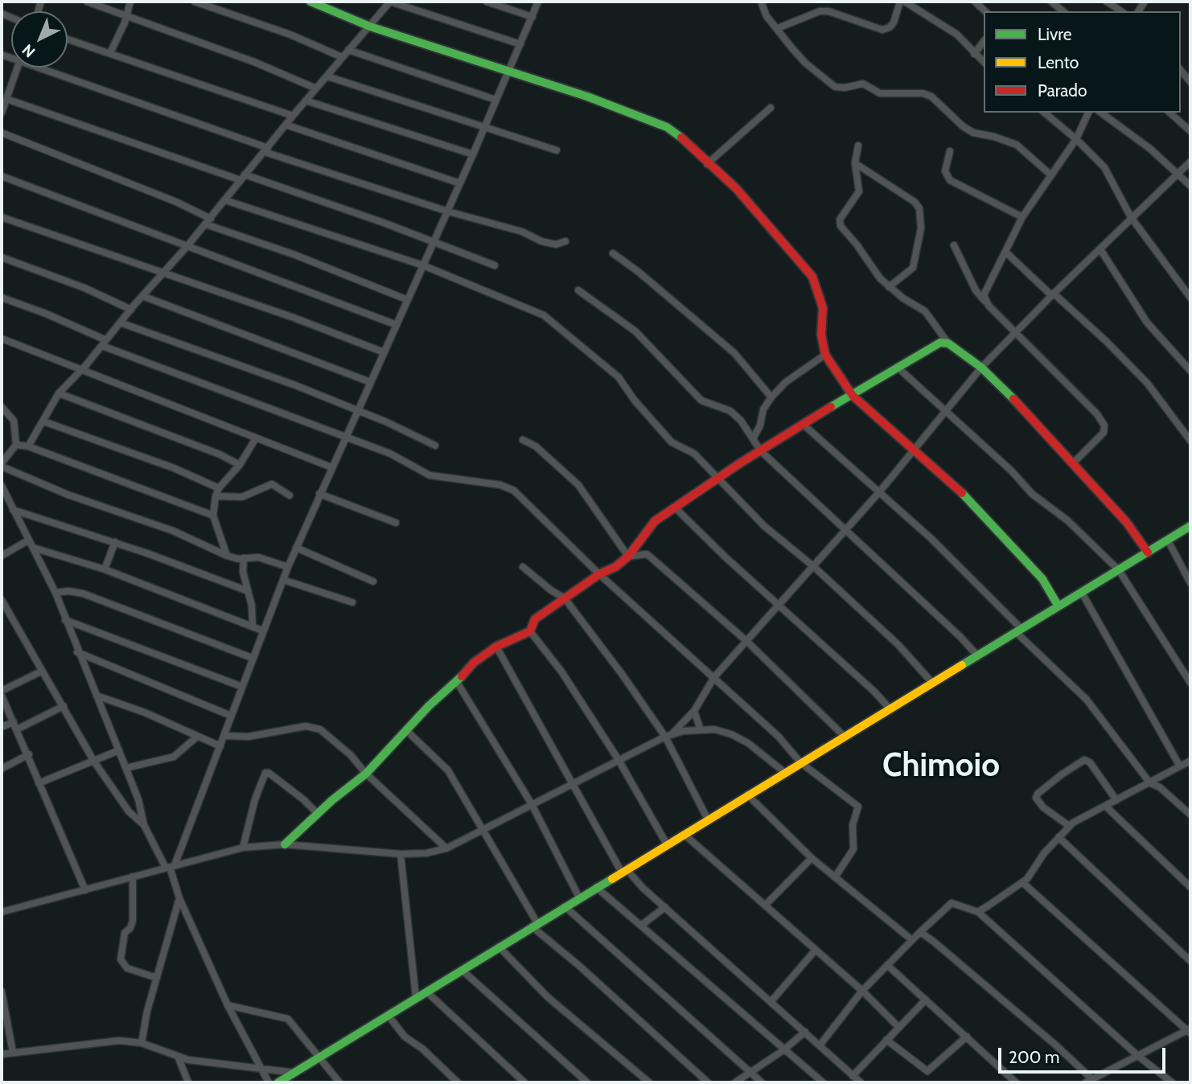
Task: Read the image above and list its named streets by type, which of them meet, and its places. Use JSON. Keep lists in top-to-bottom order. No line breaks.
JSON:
{"districts":["Chimoio"],"legend":["Livre","Lento","Parado"],"scale_bar":"200 m","north":"bottom left"}
